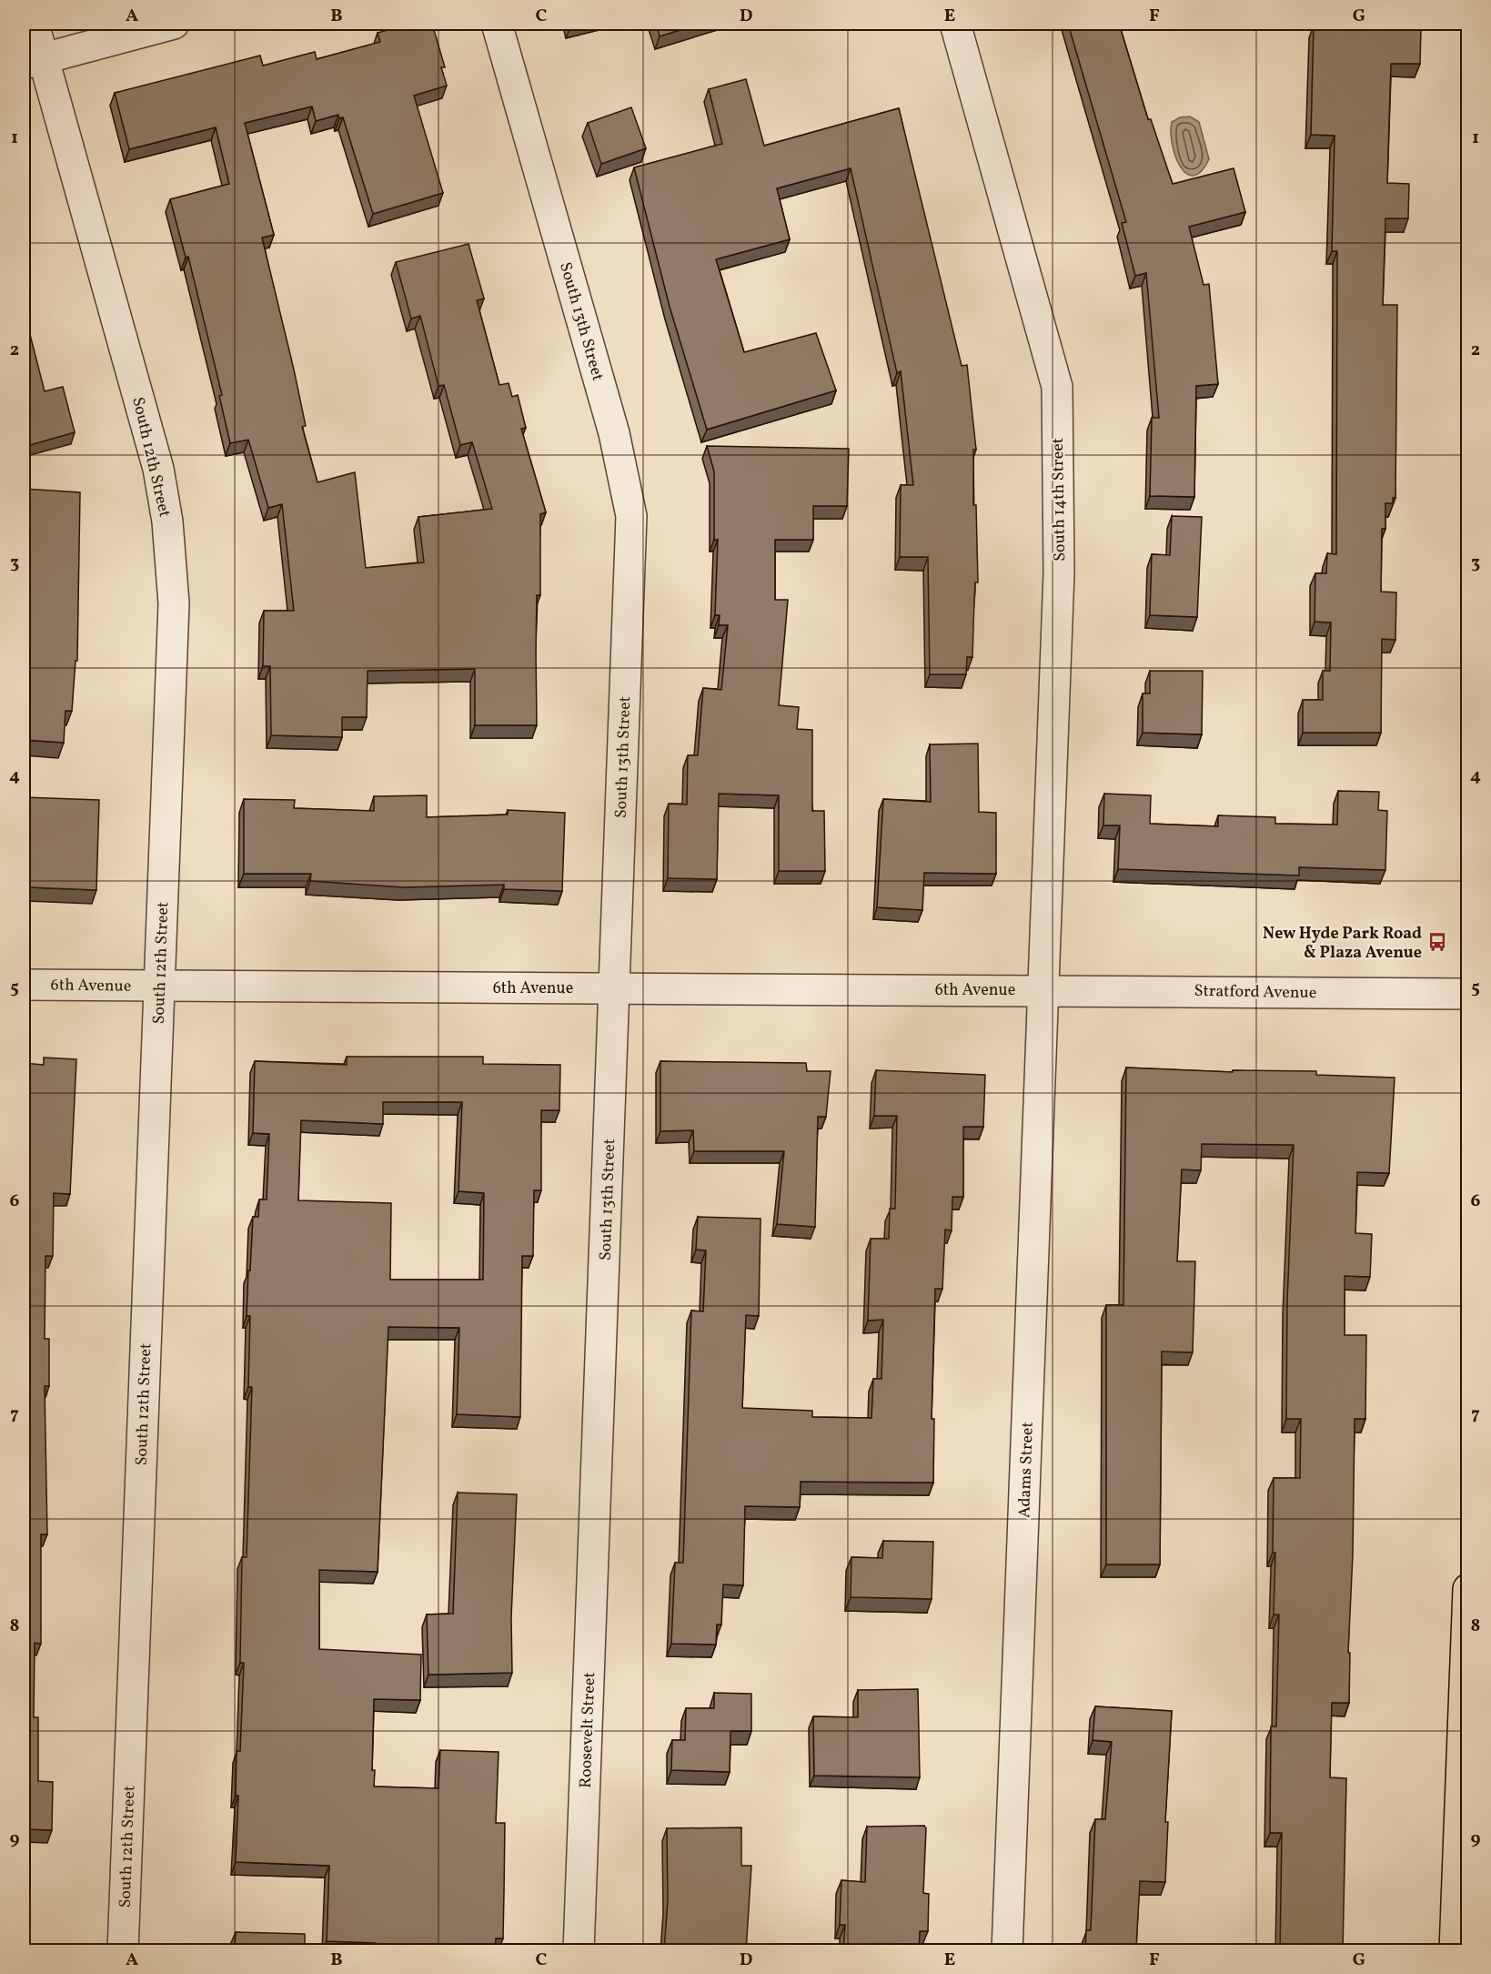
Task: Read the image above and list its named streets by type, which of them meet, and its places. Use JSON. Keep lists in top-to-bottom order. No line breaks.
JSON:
{"streets":{"street":["South 13th Street","South 12th Street","South 14th Street","6th Avenue","Stratford Avenue","Adams Street","Roosevelt Street"]},"crossings":[["South 13th Street","6th Avenue"],["South 13th Street","Roosevelt Street"],["South 12th Street","6th Avenue"],["South 14th Street","6th Avenue"],["South 14th Street","Stratford Avenue"],["South 14th Street","Adams Street"],["6th Avenue","Stratford Avenue"],["6th Avenue","Adams Street"],["Stratford Avenue","Adams Street"]],"places":{"bus stop":["New Hyde Park Road & Plaza Avenue"]},"grid":{"columns":["A","B","C","D","E","F","G"],"rows":["1","2","3","4","5","6","7","8","9"]}}
